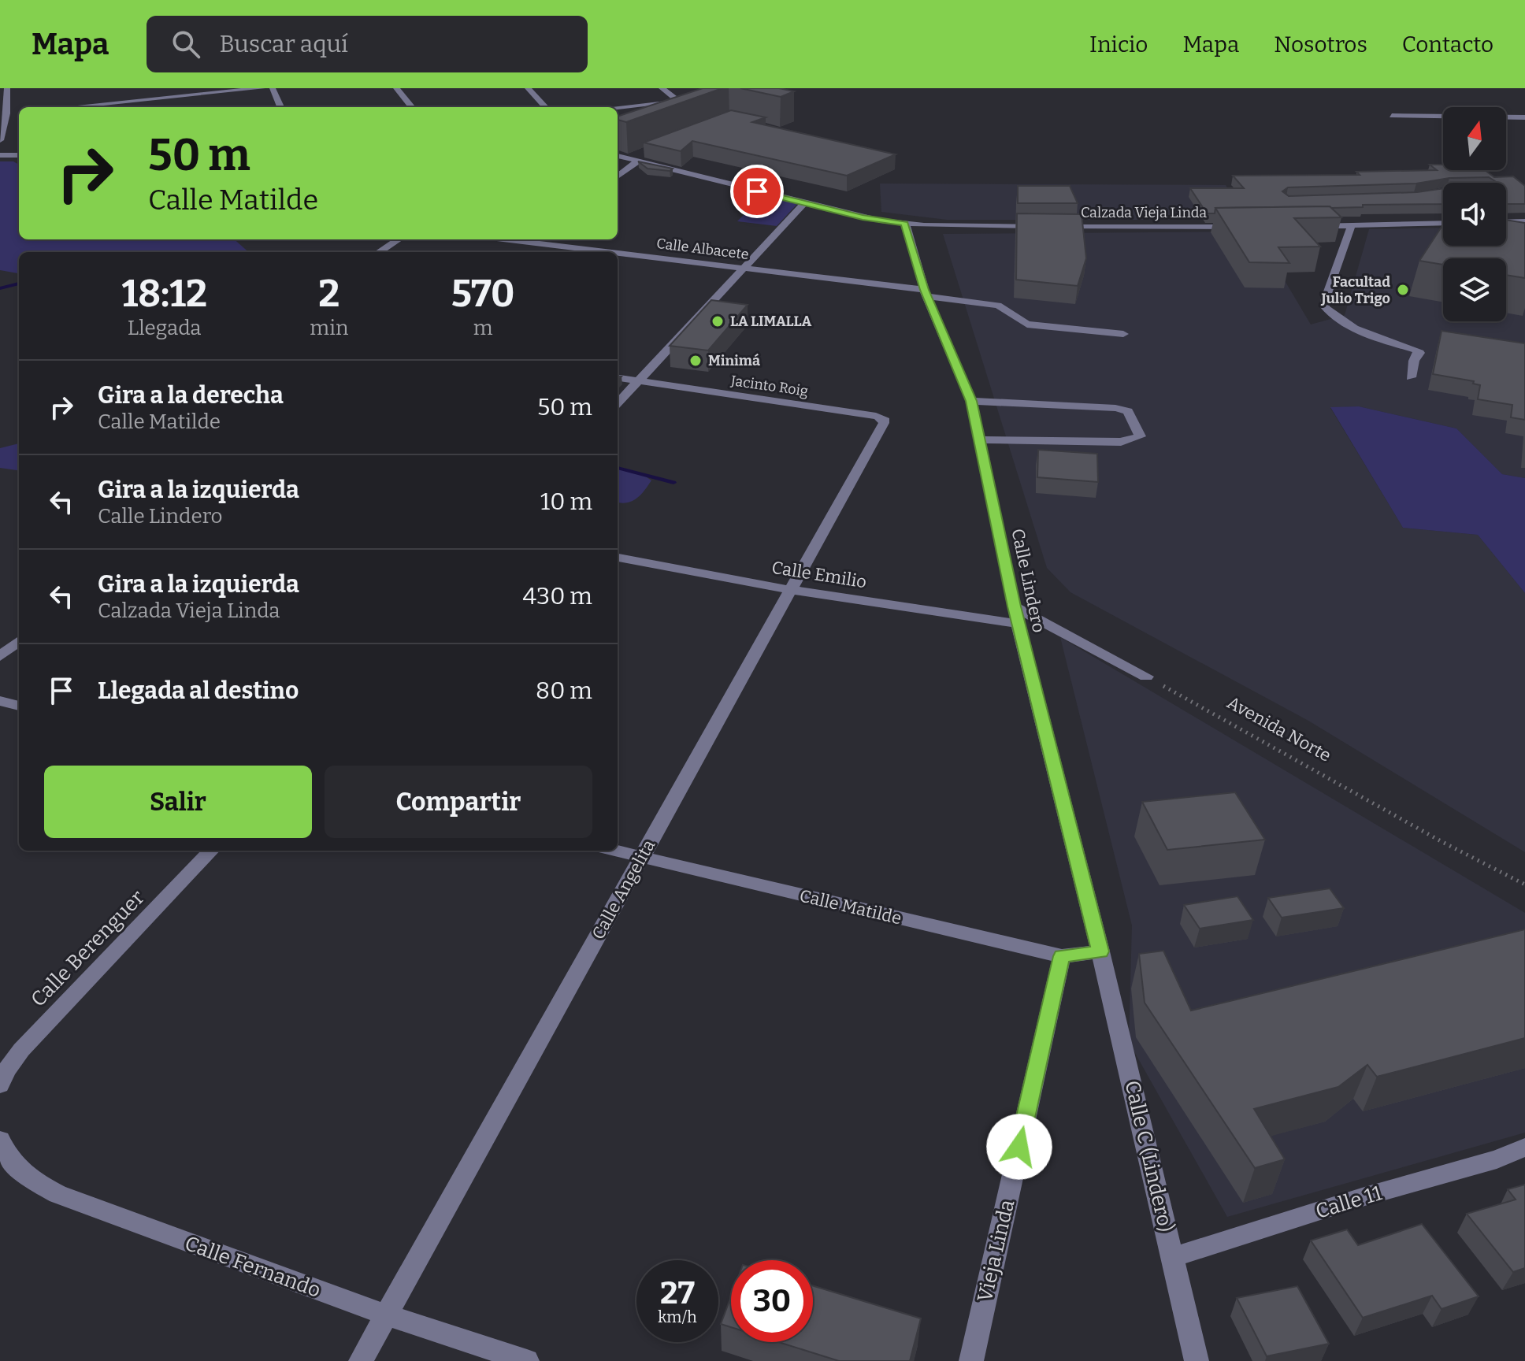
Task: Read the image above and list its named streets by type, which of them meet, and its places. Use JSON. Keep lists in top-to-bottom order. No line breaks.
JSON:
{"streets":{"street":["Calzada Vieja Linda","Calle Albacete","Jacinto Roig","Calle Emilio","Calle Lindero","Calle Angelita","Calle Matilde","Calle Berenguer","Calle C (Lindero)","Calle 11","Vieja Linda","Calle Fernando"],"path":["Avenida Norte"]},"crossings":[["Calle Albacete","Calle Lindero"],["Jacinto Roig","Calle Angelita"],["Calle Emilio","Calle Lindero"],["Calle Emilio","Calle Angelita"],["Calle Lindero","Calle Matilde"],["Calle Lindero","Calle C (Lindero)"],["Calle Angelita","Calle Matilde"],["Calle Angelita","Calle Fernando"],["Calle Matilde","Calle C (Lindero)"],["Calle Matilde","Vieja Linda"],["Calle C (Lindero)","Calle 11"]],"places":["Facultad Julio Trigo","LA LIMALLA","Minimá"],"north":"top","page":{"header":"Mapa","search":"Buscar aquí","nav":["Inicio","Mapa","Nosotros","Contacto"],"turn":["50 m","Calle Matilde"],"eta":["18:12","Llegada","2","min","570","m"],"list":[{"name":"Gira a la derecha","note":"Calle Matilde","value":"50 m"},{"name":"Gira a la izquierda","note":"Calle Lindero","value":"10 m"},{"name":"Gira a la izquierda","note":"Calzada Vieja Linda","value":"430 m"},{"name":"Llegada al destino","value":"80 m"}],"buttons":["Salir","Compartir"],"speed":"27 km/h","limit":"30"}}
